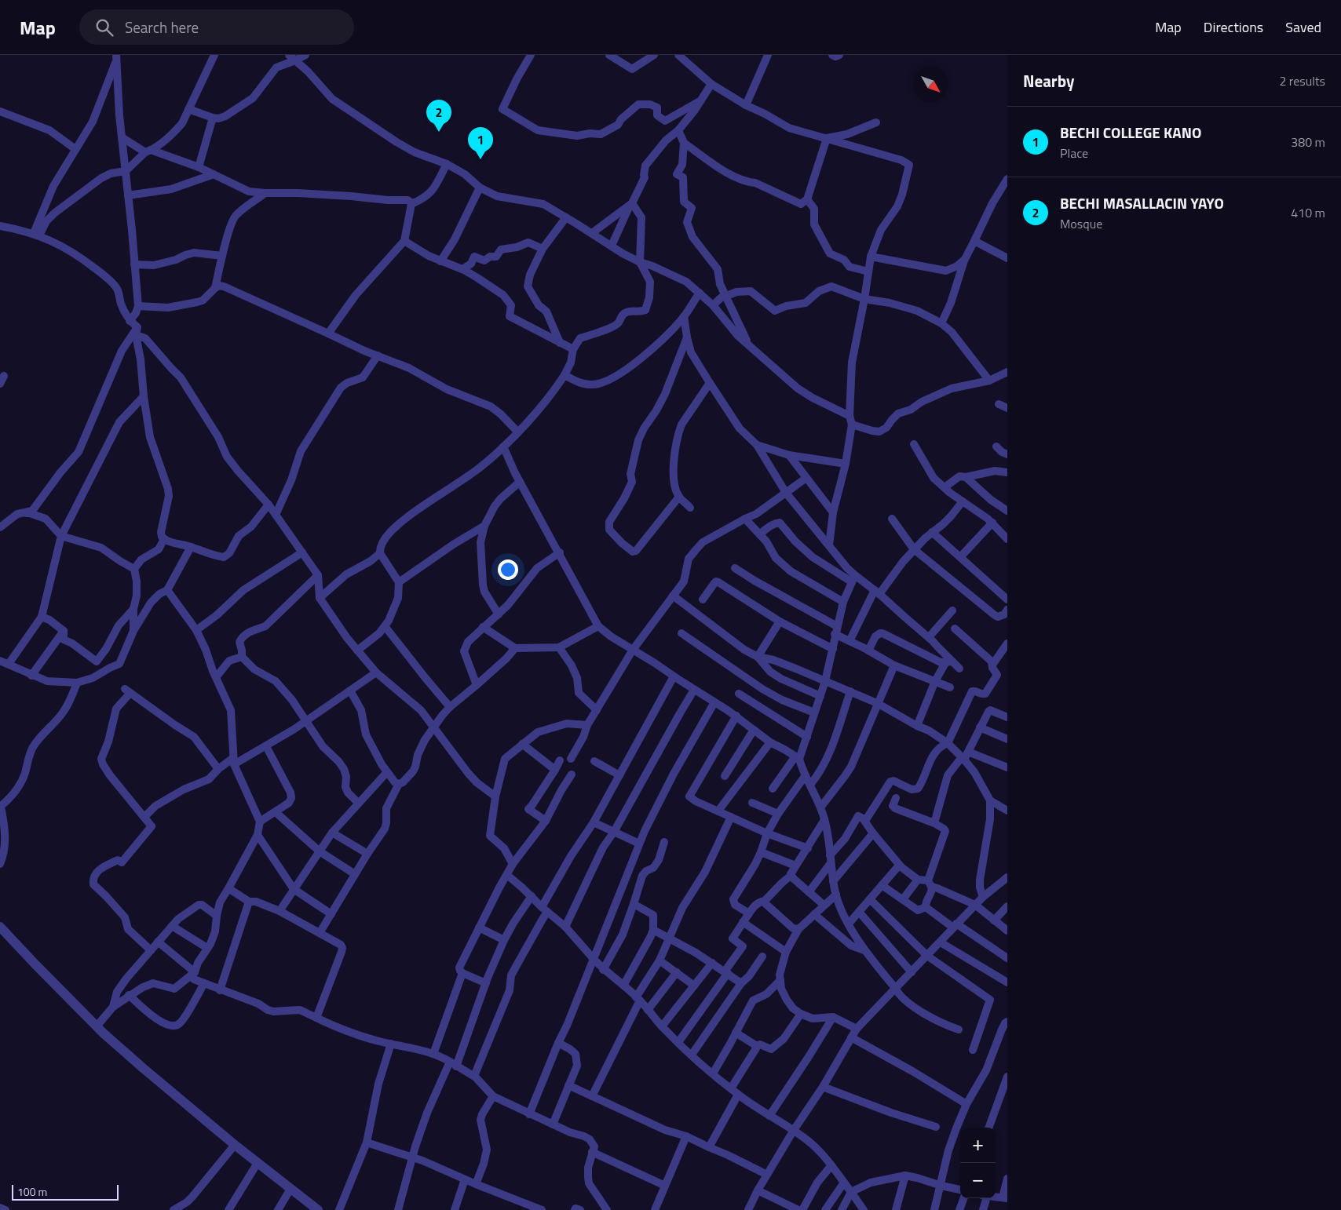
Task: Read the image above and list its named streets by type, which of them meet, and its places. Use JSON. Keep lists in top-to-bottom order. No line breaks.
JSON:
{"scale_bar":"100 m","north":"bottom right","page":{"header":"Map","search":"Search here","nav":["Map","Directions","Saved"],"heading":["Nearby","2 results"],"pins":["2","1"],"list":[{"mark":"1","name":"BECHI COLLEGE KANO","note":"Place","value":"380 m"},{"mark":"2","name":"BECHI MASALLACIN YAYO","note":"Mosque","value":"410 m"}],"map_buttons":["+","−"],"scale":"100 m"}}
